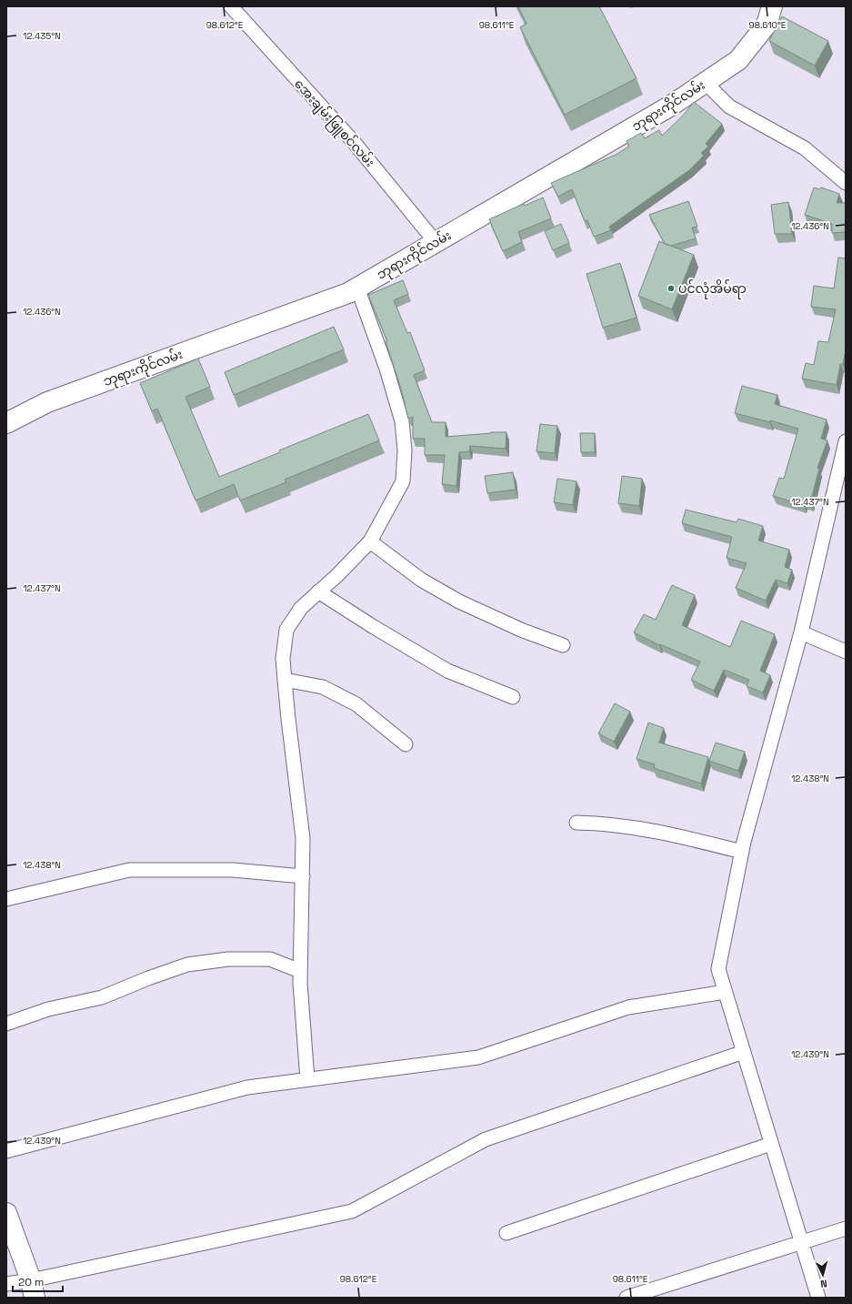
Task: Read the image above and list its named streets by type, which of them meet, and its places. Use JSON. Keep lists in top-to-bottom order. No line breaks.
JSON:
{"streets":{"street":["ဘုရားကိုင်လမ်း","အေးချမ်းဖြူစင်လမ်း"]},"crossings":[["ဘုရားကိုင်လမ်း","အေးချမ်းဖြူစင်လမ်း"]],"places":["ပင်လုံအိမ်ရာ"],"scale_bar":"20 m","north":"bottom","coordinates":["98.612°E","98.611°E","98.610°E","12.435°N","12.436°N","12.437°N","12.438°N","12.439°N"]}
